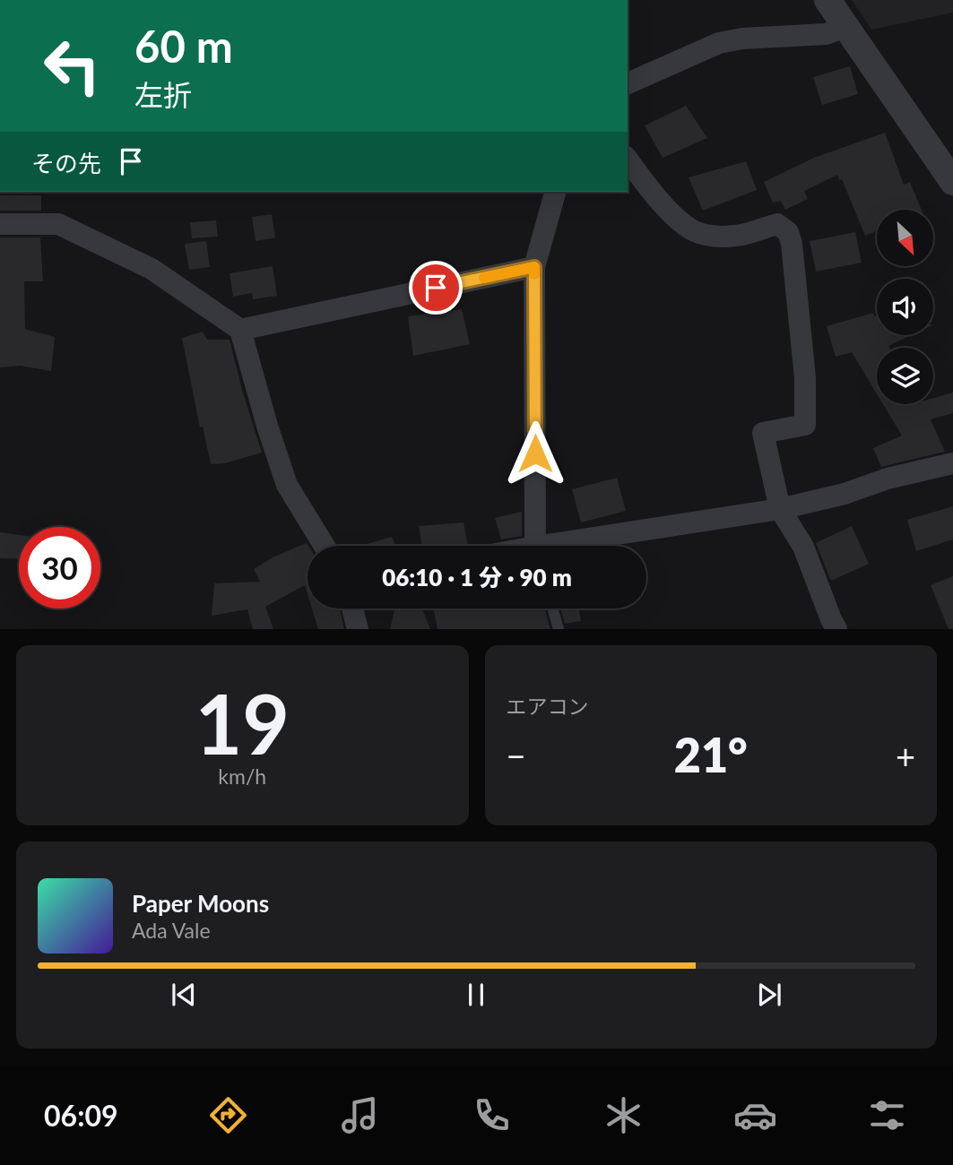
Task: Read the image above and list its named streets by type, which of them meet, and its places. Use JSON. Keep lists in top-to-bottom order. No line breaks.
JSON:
{"north":"bottom right","page":{"turn":["60 m","左折"],"then":"その先","limit":"30","trip":"06:10 · 1 分 · 90 m","tile":[["19","km/h"],"エアコン"],"heat":["−","21°","+"],"song":["Paper Moons","Ada Vale"],"tabs":"06:09"}}
